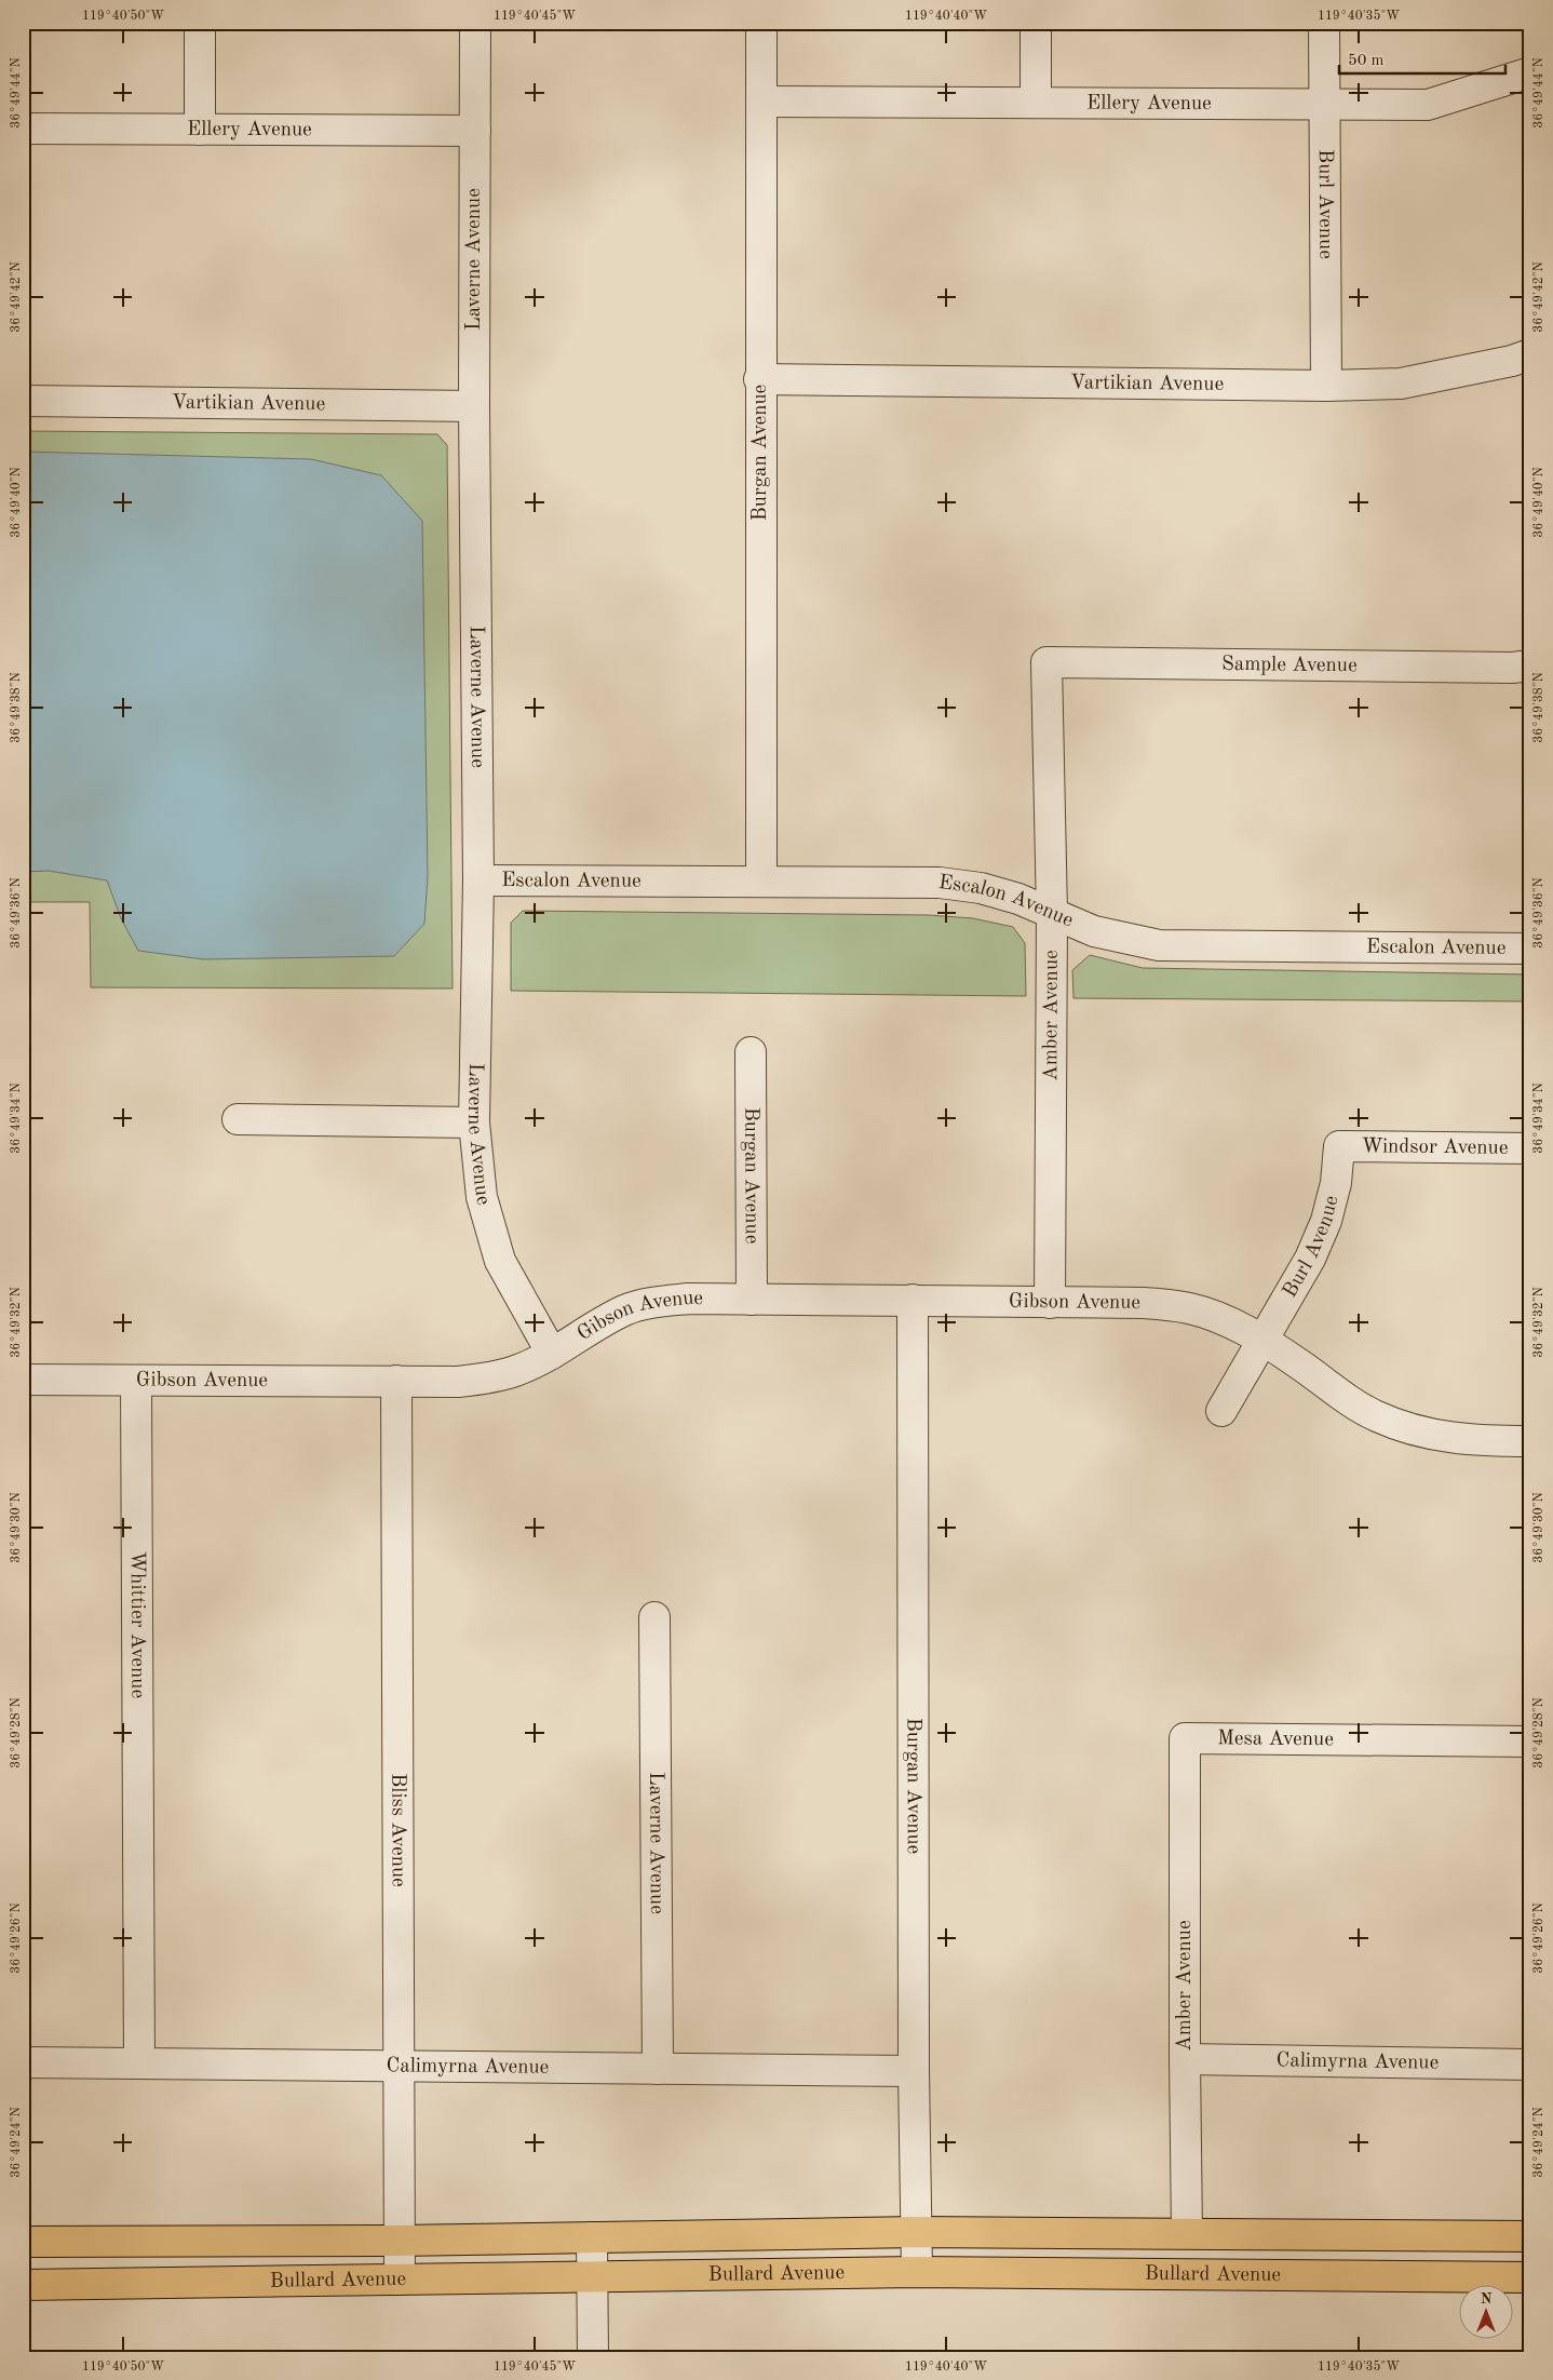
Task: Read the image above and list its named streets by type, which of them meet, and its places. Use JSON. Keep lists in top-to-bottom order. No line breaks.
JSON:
{"streets":{"main road":["Bullard Avenue"],"street":["Ellery Avenue","Burl Avenue","Laverne Avenue","Vartikian Avenue","Burgan Avenue","Sample Avenue","Escalon Avenue","Amber Avenue","Windsor Avenue","Gibson Avenue","Whittier Avenue","Mesa Avenue","Bliss Avenue","Calimyrna Avenue"]},"crossings":[["Ellery Avenue","Burl Avenue"],["Ellery Avenue","Laverne Avenue"],["Ellery Avenue","Burgan Avenue"],["Burl Avenue","Vartikian Avenue"],["Burl Avenue","Windsor Avenue"],["Burl Avenue","Gibson Avenue"],["Laverne Avenue","Vartikian Avenue"],["Laverne Avenue","Escalon Avenue"],["Laverne Avenue","Gibson Avenue"],["Laverne Avenue","Calimyrna Avenue"],["Vartikian Avenue","Burgan Avenue"],["Burgan Avenue","Escalon Avenue"],["Burgan Avenue","Gibson Avenue"],["Burgan Avenue","Calimyrna Avenue"],["Burgan Avenue","Bullard Avenue"],["Sample Avenue","Amber Avenue"],["Escalon Avenue","Amber Avenue"],["Amber Avenue","Gibson Avenue"],["Amber Avenue","Mesa Avenue"],["Amber Avenue","Calimyrna Avenue"],["Amber Avenue","Bullard Avenue"],["Gibson Avenue","Whittier Avenue"],["Gibson Avenue","Bliss Avenue"],["Whittier Avenue","Calimyrna Avenue"],["Bliss Avenue","Calimyrna Avenue"],["Bliss Avenue","Bullard Avenue"]],"scale_bar":"50 m","north":"top","coordinates":["119°40'50\"W","119°40'45\"W","119°40'40\"W","119°40'35\"W","36°49'44\"N","36°49'42\"N","36°49'40\"N","36°49'38\"N","36°49'36\"N","36°49'34\"N","36°49'32\"N","36°49'30\"N","36°49'28\"N","36°49'26\"N","36°49'24\"N"]}
